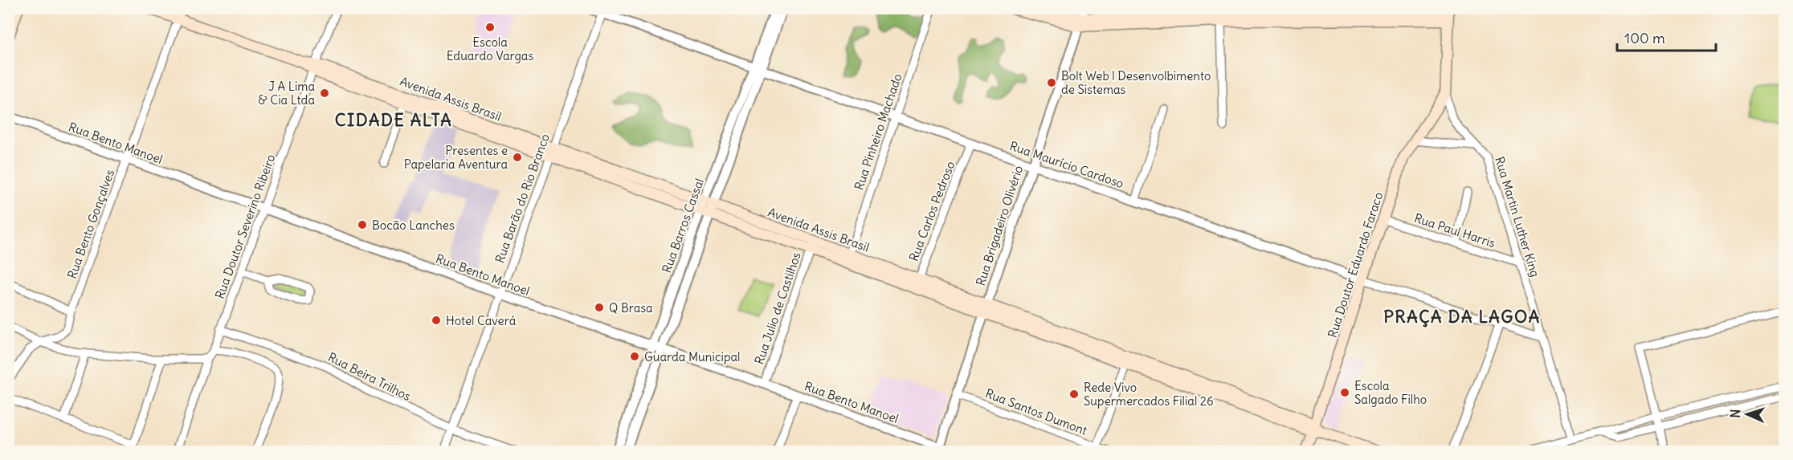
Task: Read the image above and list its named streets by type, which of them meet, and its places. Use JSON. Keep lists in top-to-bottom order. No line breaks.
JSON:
{"streets":{"main road":["Avenida Assis Brasil","Rua Martin Luther King","Rua Doutor Eduardo Faraco"],"street":["Rua Pinheiro Machado","Rua Bento Manoel","Rua Maurício Cardoso","Rua Barão do Rio Branco","Rua Carlos Pedroso","Rua Bento Gonçalves","Rua Barros Cassal","Rua Brigadeiro Olivério","Rua Doutor Severino Ribeiro","Rua Paul Harris","Rua Julio de Castilhos","Rua Beira Trilhos","Rua Santos Dumont"]},"crossings":[["Avenida Assis Brasil","Rua Pinheiro Machado"],["Avenida Assis Brasil","Rua Barão do Rio Branco"],["Avenida Assis Brasil","Rua Carlos Pedroso"],["Avenida Assis Brasil","Rua Bento Gonçalves"],["Avenida Assis Brasil","Rua Barros Cassal"],["Avenida Assis Brasil","Rua Brigadeiro Olivério"],["Avenida Assis Brasil","Rua Doutor Severino Ribeiro"],["Avenida Assis Brasil","Rua Doutor Eduardo Faraco"],["Avenida Assis Brasil","Rua Julio de Castilhos"],["Rua Pinheiro Machado","Rua Maurício Cardoso"],["Rua Bento Manoel","Rua Barão do Rio Branco"],["Rua Bento Manoel","Rua Bento Gonçalves"],["Rua Bento Manoel","Rua Barros Cassal"],["Rua Bento Manoel","Rua Brigadeiro Olivério"],["Rua Bento Manoel","Rua Doutor Severino Ribeiro"],["Rua Bento Manoel","Rua Julio de Castilhos"],["Rua Maurício Cardoso","Rua Barão do Rio Branco"],["Rua Maurício Cardoso","Rua Carlos Pedroso"],["Rua Maurício Cardoso","Rua Martin Luther King"],["Rua Maurício Cardoso","Rua Barros Cassal"],["Rua Maurício Cardoso","Rua Brigadeiro Olivério"],["Rua Maurício Cardoso","Rua Doutor Eduardo Faraco"],["Rua Barão do Rio Branco","Rua Beira Trilhos"],["Rua Martin Luther King","Rua Paul Harris"],["Rua Martin Luther King","Rua Doutor Eduardo Faraco"],["Rua Brigadeiro Olivério","Rua Santos Dumont"],["Rua Doutor Severino Ribeiro","Rua Beira Trilhos"],["Rua Paul Harris","Rua Doutor Eduardo Faraco"]],"districts":["CIDADE ALTA","PRAÇA DA LAGOA"],"places":["Escola Eduardo Vargas","Bolt Web l Desenvolbimento de Sistemas","J A Lima & Cia Ltda","Presentes e Papelaria Aventura","Bocão Lanches","Q Brasa","Hotel Caverá","Guarda Municipal","Escola Salgado Filho","Rede Vivo Supermercados Filial 26"],"scale_bar":"100 m","north":"left"}
